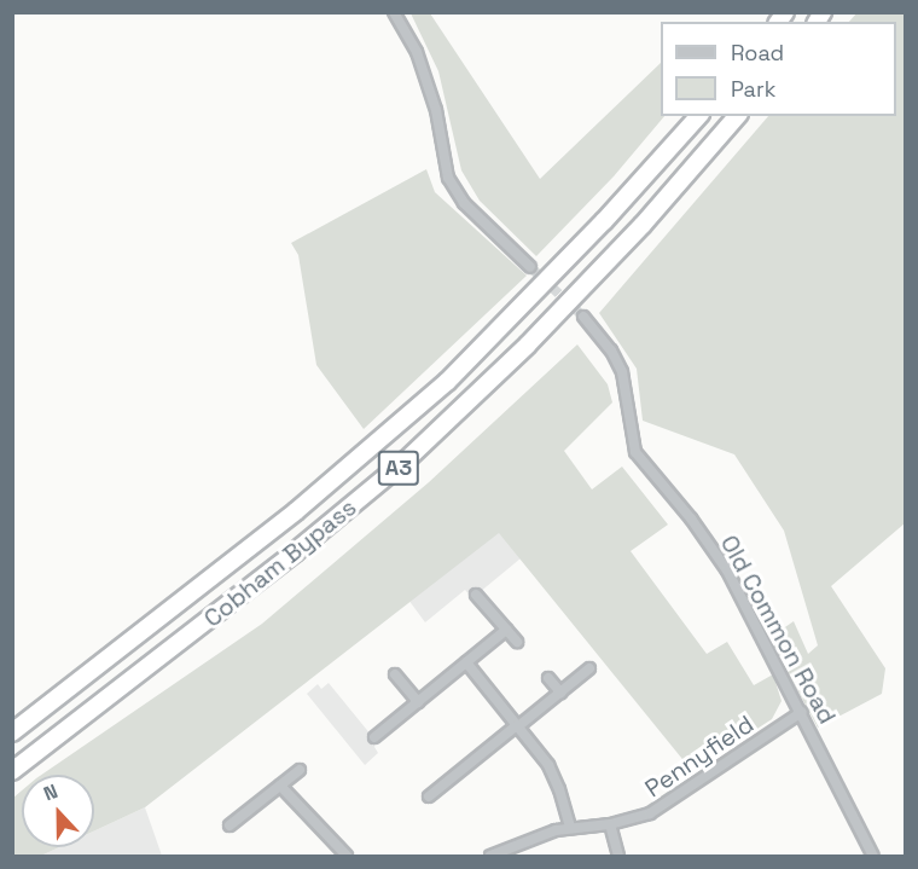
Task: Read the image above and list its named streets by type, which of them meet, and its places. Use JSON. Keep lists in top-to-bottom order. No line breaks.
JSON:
{"streets":{"highway":["A3","Cobham Bypass"],"street":["Old Common Road","Pennyfield"]},"crossings":[["Old Common Road","Pennyfield"]],"legend":["Road","Park"],"north":"top"}
